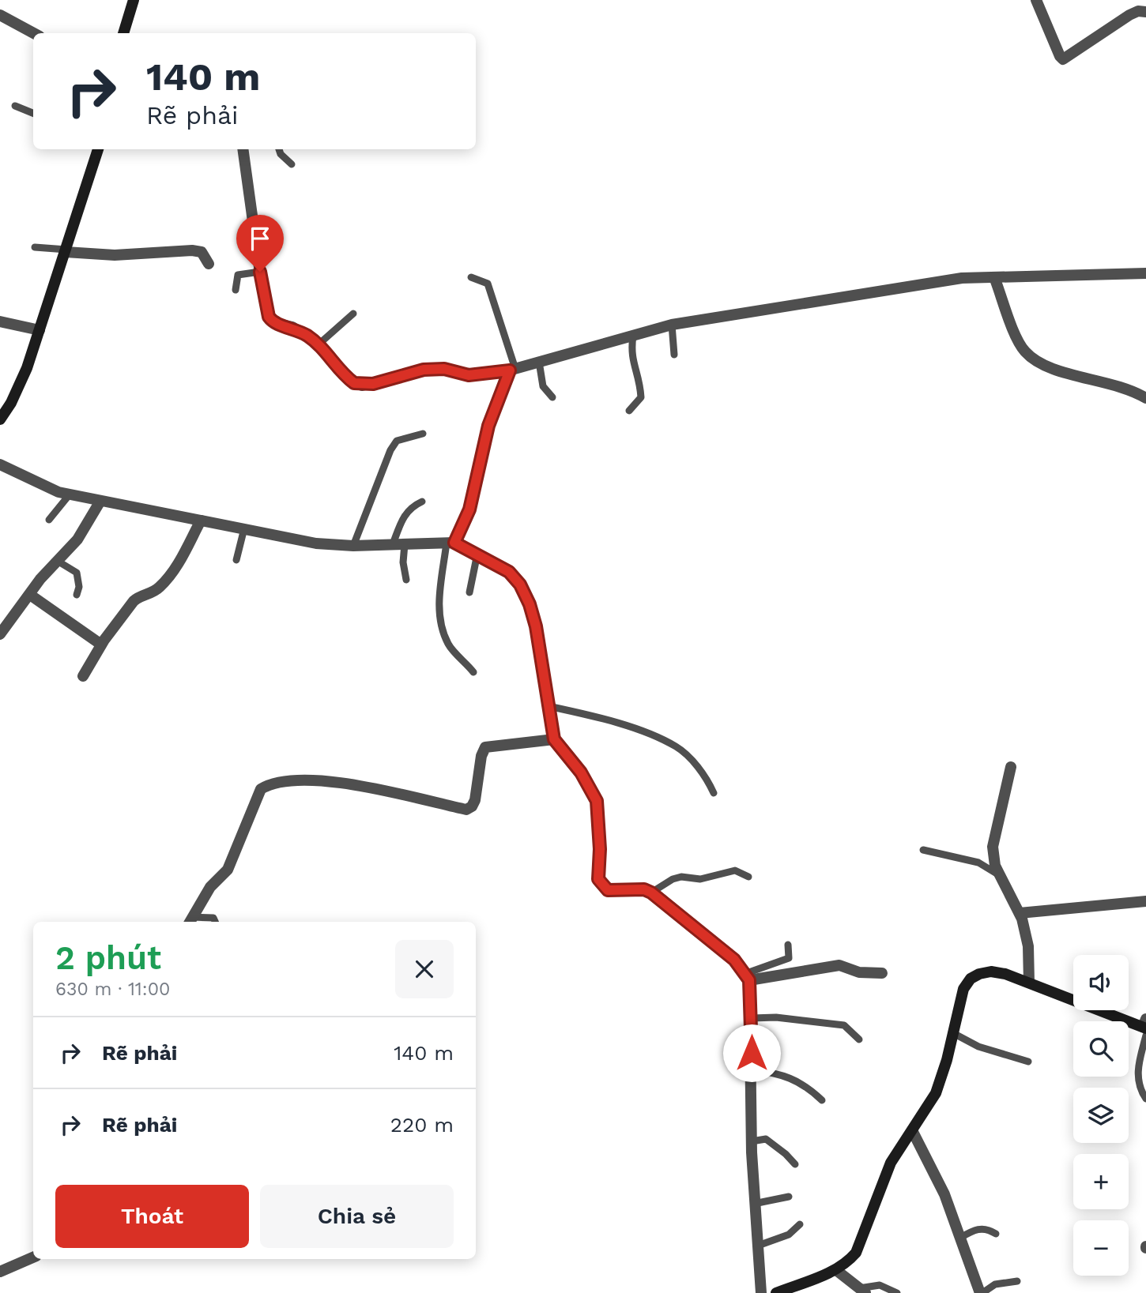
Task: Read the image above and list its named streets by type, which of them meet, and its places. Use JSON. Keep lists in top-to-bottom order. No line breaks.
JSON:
{"page":{"turn":["140 m","Rẽ phải"],"heading":["2 phút","630 m · 11:00"],"map_buttons":["+","−"],"list":[{"name":"Rẽ phải","value":"140 m"},{"name":"Rẽ phải","value":"220 m"}],"buttons":["Thoát","Chia sẻ"]}}
